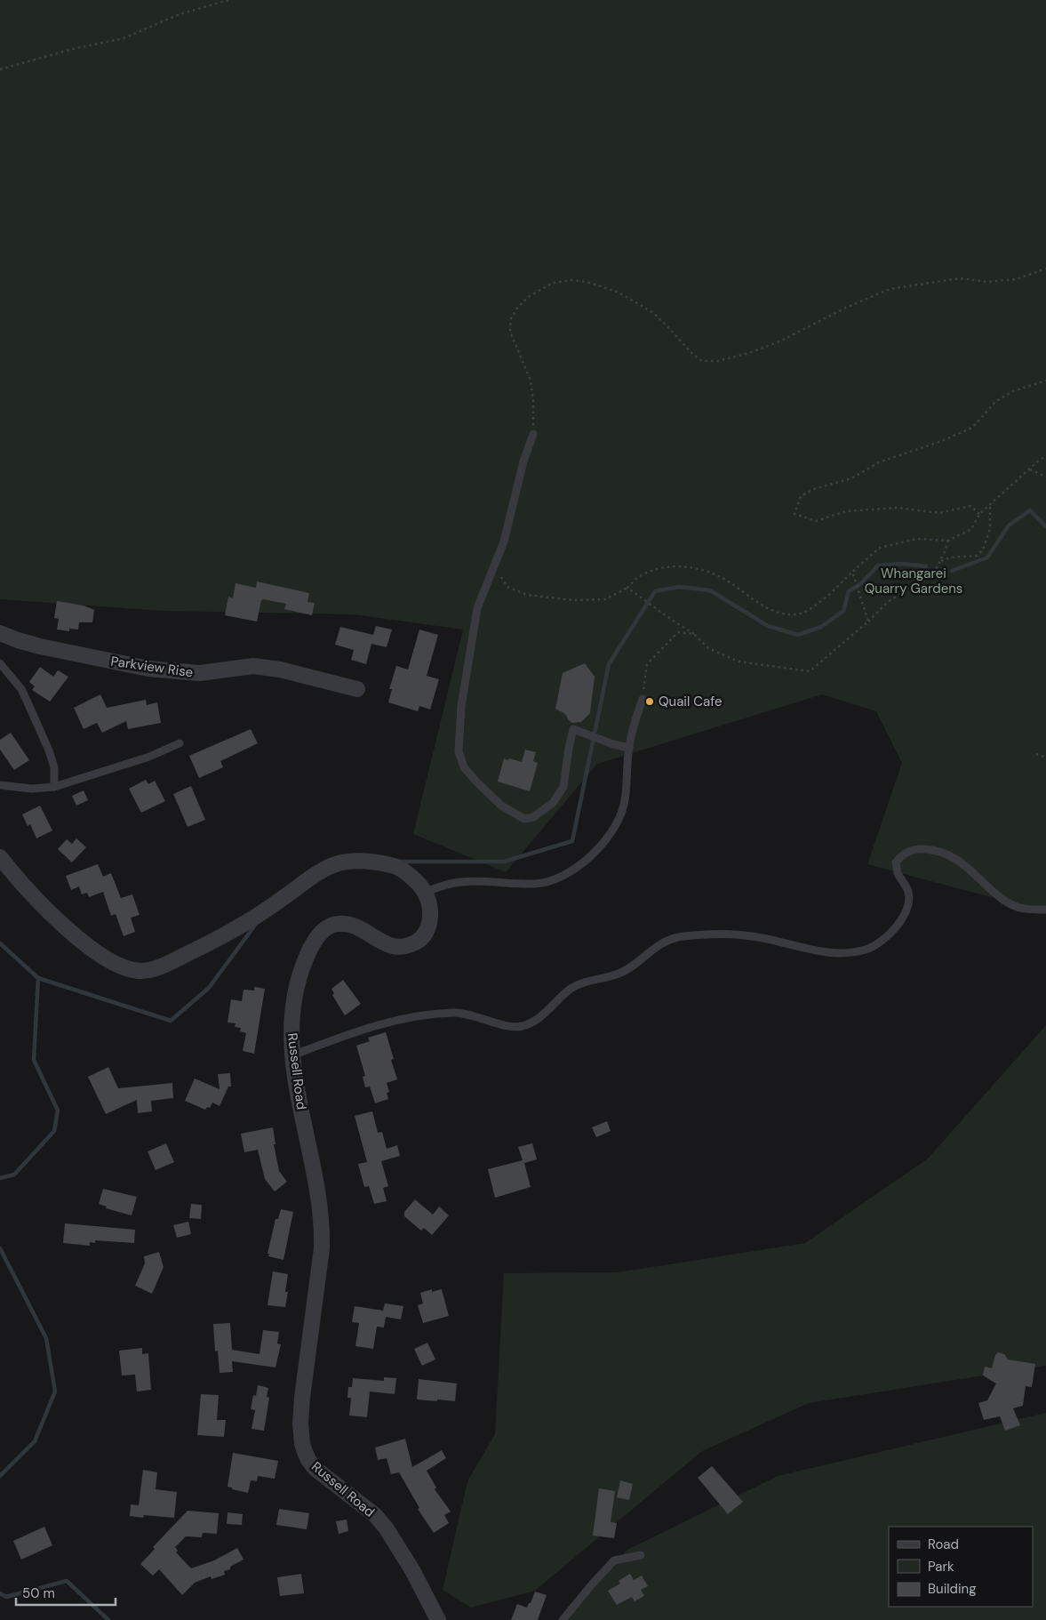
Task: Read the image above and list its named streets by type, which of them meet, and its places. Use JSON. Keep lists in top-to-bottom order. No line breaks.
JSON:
{"streets":{"street":["Parkview Rise","Russell Road"]},"parks":["Whangarei Quarry Gardens"],"places":["Quail Cafe"],"legend":["Road","Park","Building"],"scale_bar":"50 m"}
